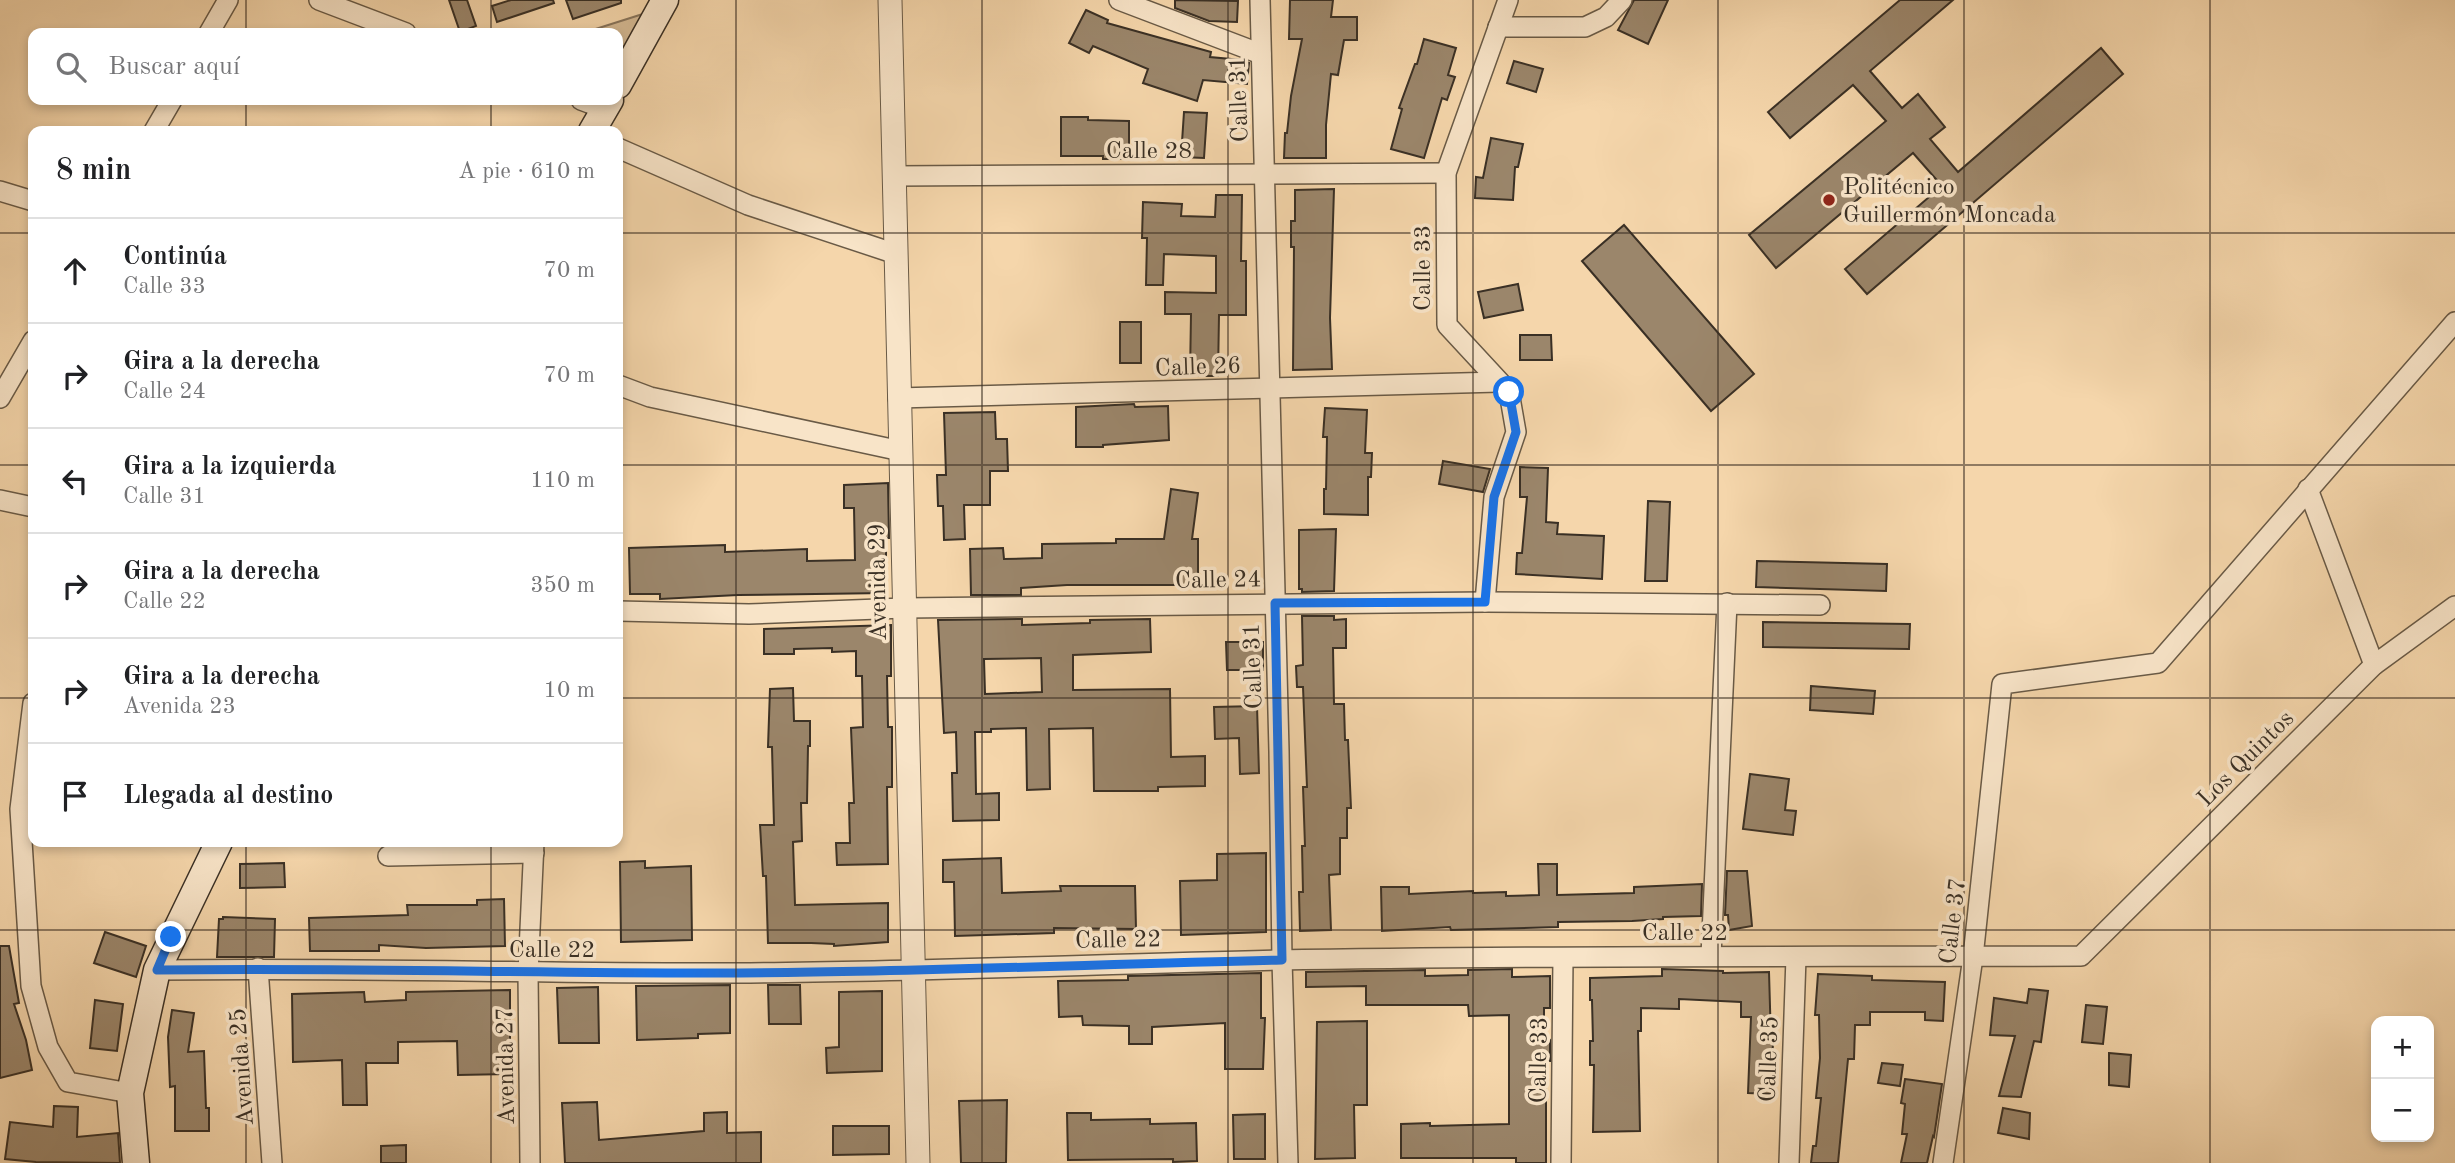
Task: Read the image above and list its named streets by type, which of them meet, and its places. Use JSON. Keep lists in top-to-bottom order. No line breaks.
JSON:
{"streets":{"street":["Calle 31","Calle 28","Calle 33","Calle 26","Calle 24","Avenida 29","Los Quintos","Calle 37","Calle 22","Calle 35","Avenida 27","Avenida 25"]},"crossings":[["Calle 31","Calle 28"],["Calle 31","Calle 26"],["Calle 31","Calle 24"],["Calle 31","Calle 22"],["Calle 28","Calle 33"],["Calle 28","Avenida 29"],["Calle 33","Calle 26"],["Calle 33","Calle 24"],["Calle 33","Calle 22"],["Calle 26","Avenida 29"],["Calle 24","Avenida 29"],["Avenida 29","Calle 22"],["Los Quintos","Calle 22"],["Calle 37","Calle 22"],["Calle 22","Calle 35"],["Calle 22","Avenida 27"],["Calle 22","Avenida 25"]],"places":["Politécnico Guillermón Moncada"],"page":{"search":"Buscar aquí","heading":["8 min","A pie · 610 m"],"list":[["Continúa","Calle 33","70 m"],["Gira a la derecha","Calle 24","70 m"],["Gira a la izquierda","Calle 31","110 m"],["Gira a la derecha","Calle 22","350 m"],["Gira a la derecha","Avenida 23","10 m"],"Llegada al destino"],"map_buttons":["+","−"]}}
